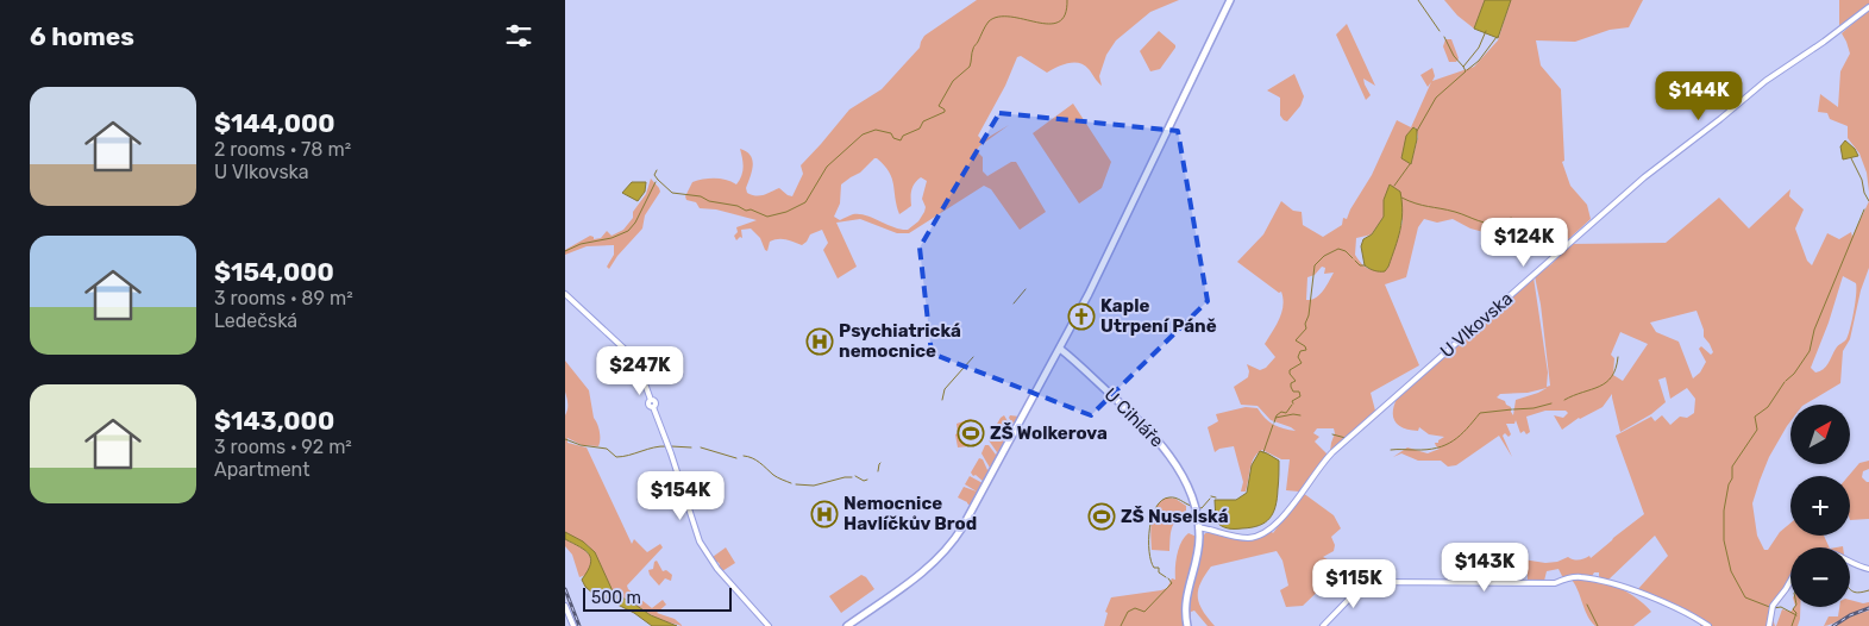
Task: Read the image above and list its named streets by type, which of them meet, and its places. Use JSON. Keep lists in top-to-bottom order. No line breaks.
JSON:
{"streets":{"main road":["U Vlkovska","U Cihláře"]},"crossings":[["U Vlkovska","U Cihláře"]],"places":{"church":["Kaple Utrpení Páně"],"hospital":["Psychiatrická nemocnice","Nemocnice Havlíčkův Brod"],"sports":["ZŠ Wolkerova","ZŠ Nuselská"]},"scale_bar":"500 m","north":"top right","page":{"heading":"6 homes","list":[{"name":"$144,000","note":"2 rooms · 78 m² · U Vlkovska"},{"name":"$154,000","note":"3 rooms · 89 m² · Ledečská"},{"name":"$143,000","note":"3 rooms · 92 m² · Apartment"}],"price":["$144K","$124K","$247K","$154K","$143K","$115K"],"map_buttons":["+","−"],"scale":"500 m"}}
